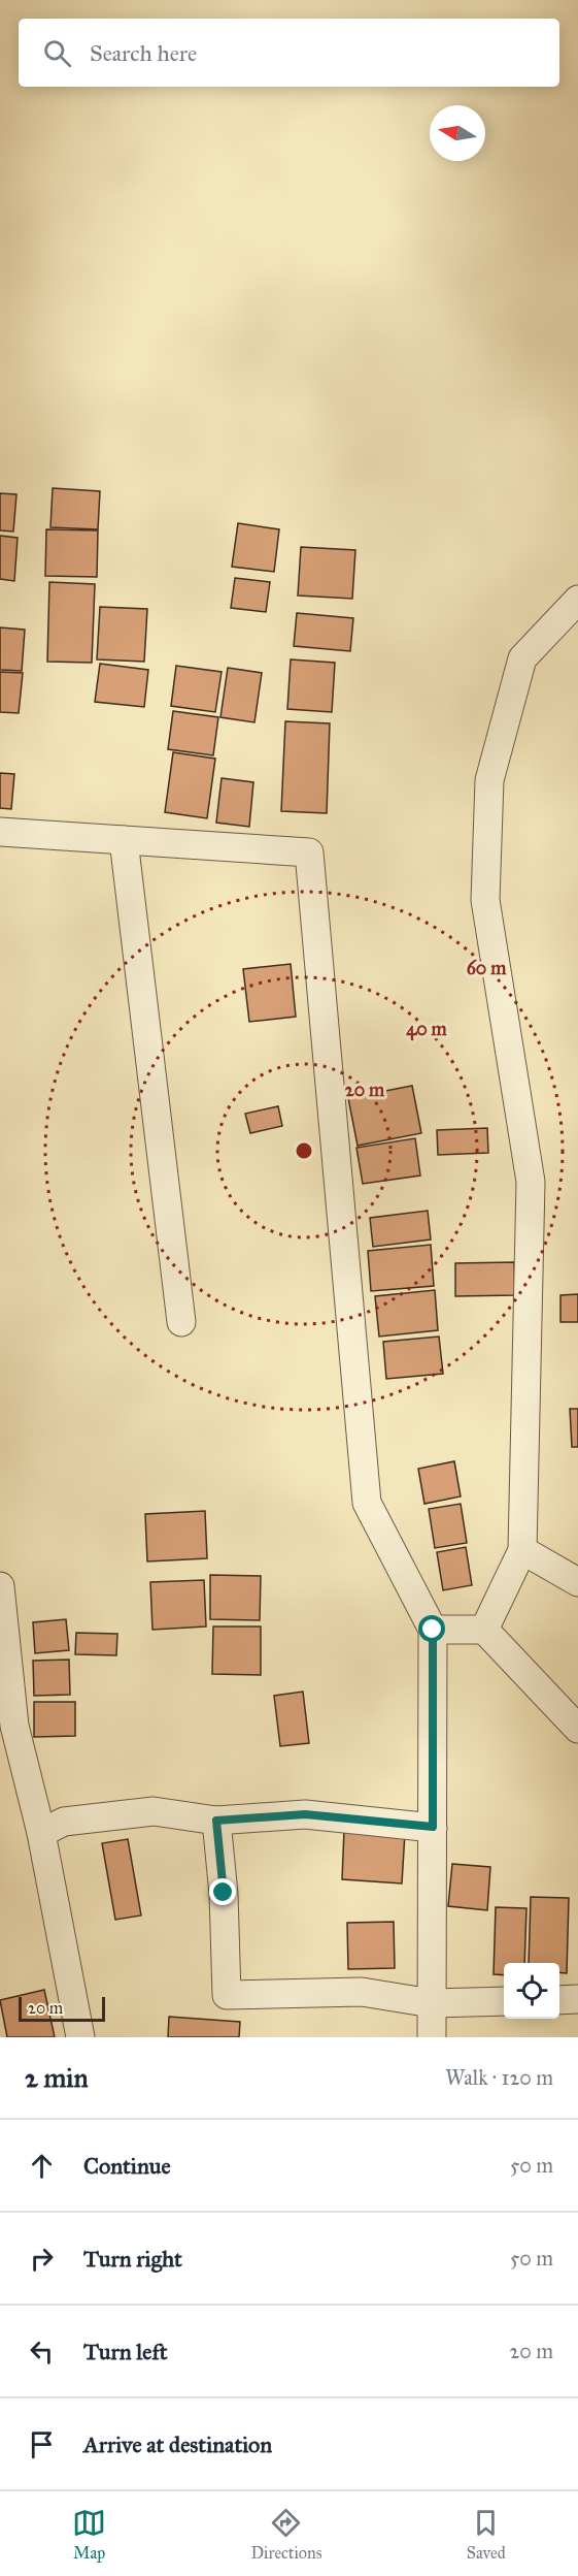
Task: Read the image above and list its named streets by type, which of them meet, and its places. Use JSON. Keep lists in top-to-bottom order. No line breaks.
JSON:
{"scale_bar":"20 m","north":"left","page":{"search":"Search here","scale":"20 m","heading":["2 min","Walk · 120 m"],"list":[["Continue","50 m"],["Turn right","50 m"],["Turn left","20 m"],"Arrive at destination"],"nav":["Map","Directions","Saved"]},"rings":["60 m","40 m","20 m"]}
